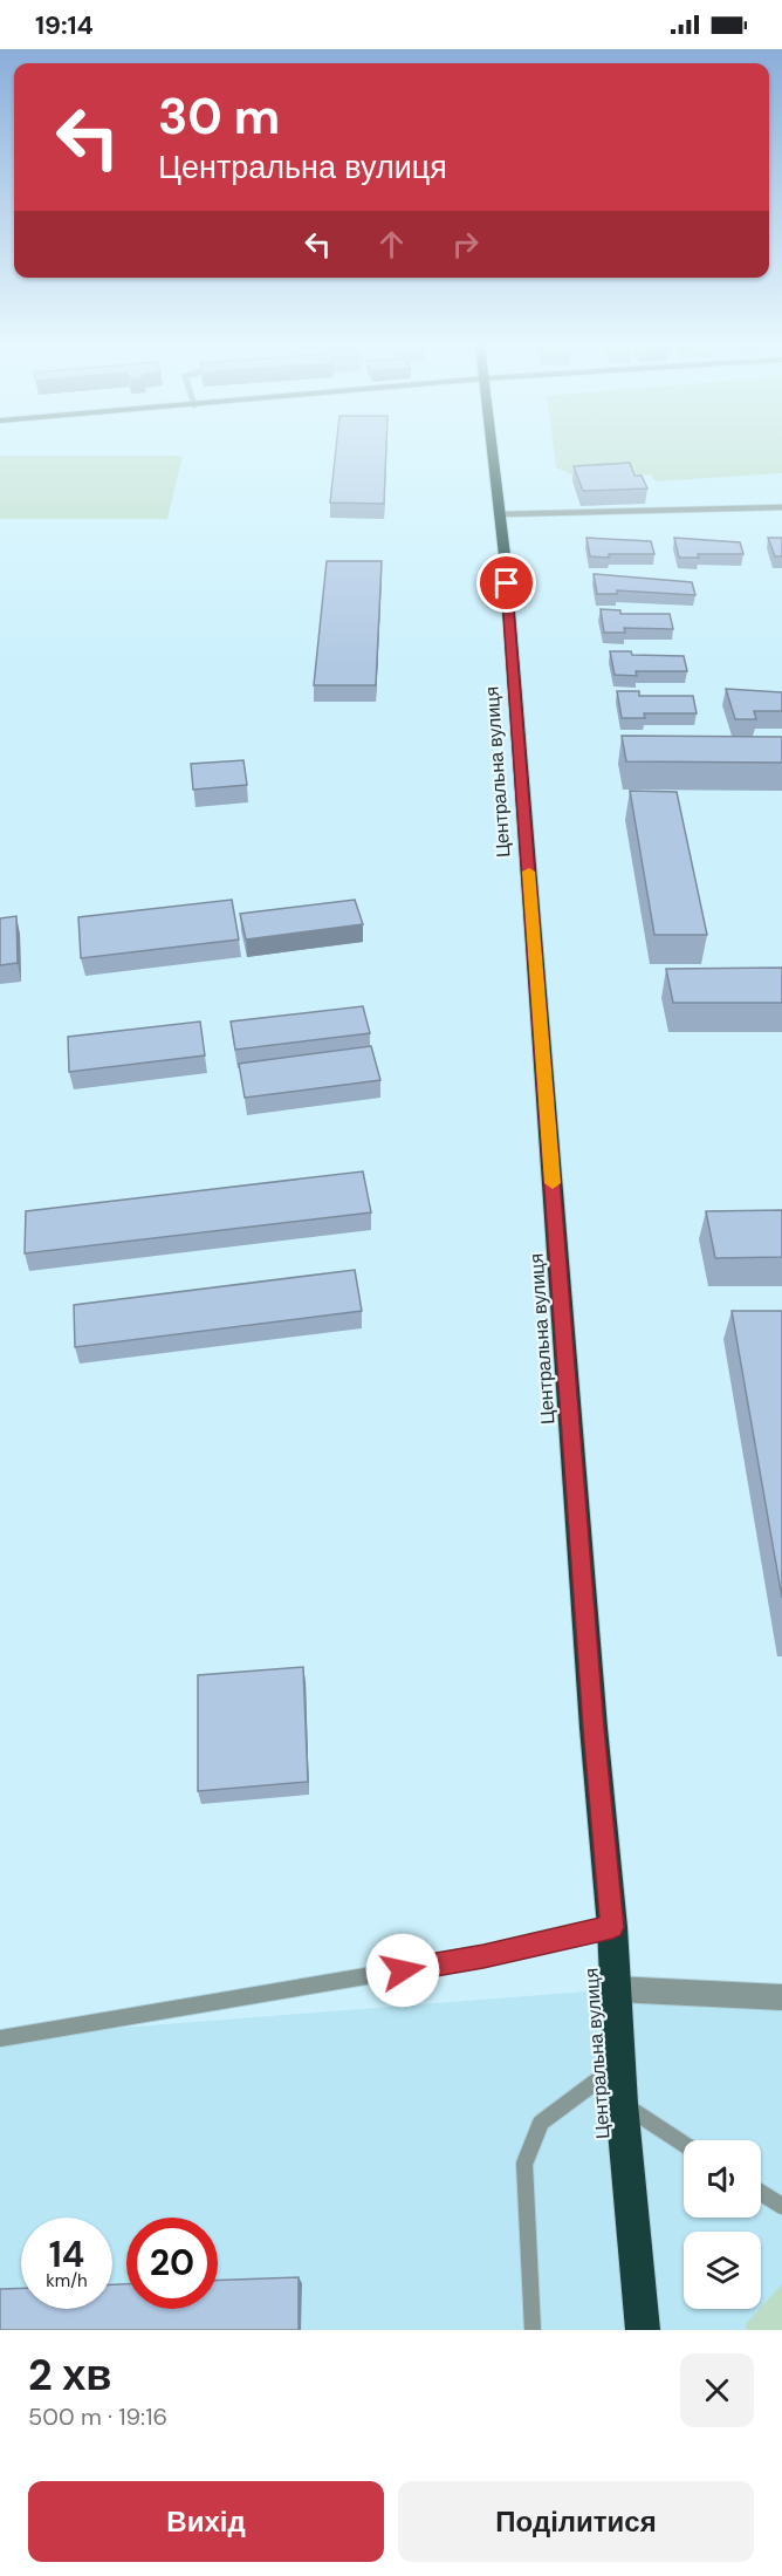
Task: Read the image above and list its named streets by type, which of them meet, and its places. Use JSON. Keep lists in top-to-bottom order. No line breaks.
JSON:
{"streets":{"highway":["Центральна вулиця"]},"page":{"status":"19:14","turn":["30 m","Центральна вулиця"],"speed":"14 km/h","limit":"20","heading":["2 хв","500 m · 19:16"],"buttons":["Вихід","Поділитися"]}}
